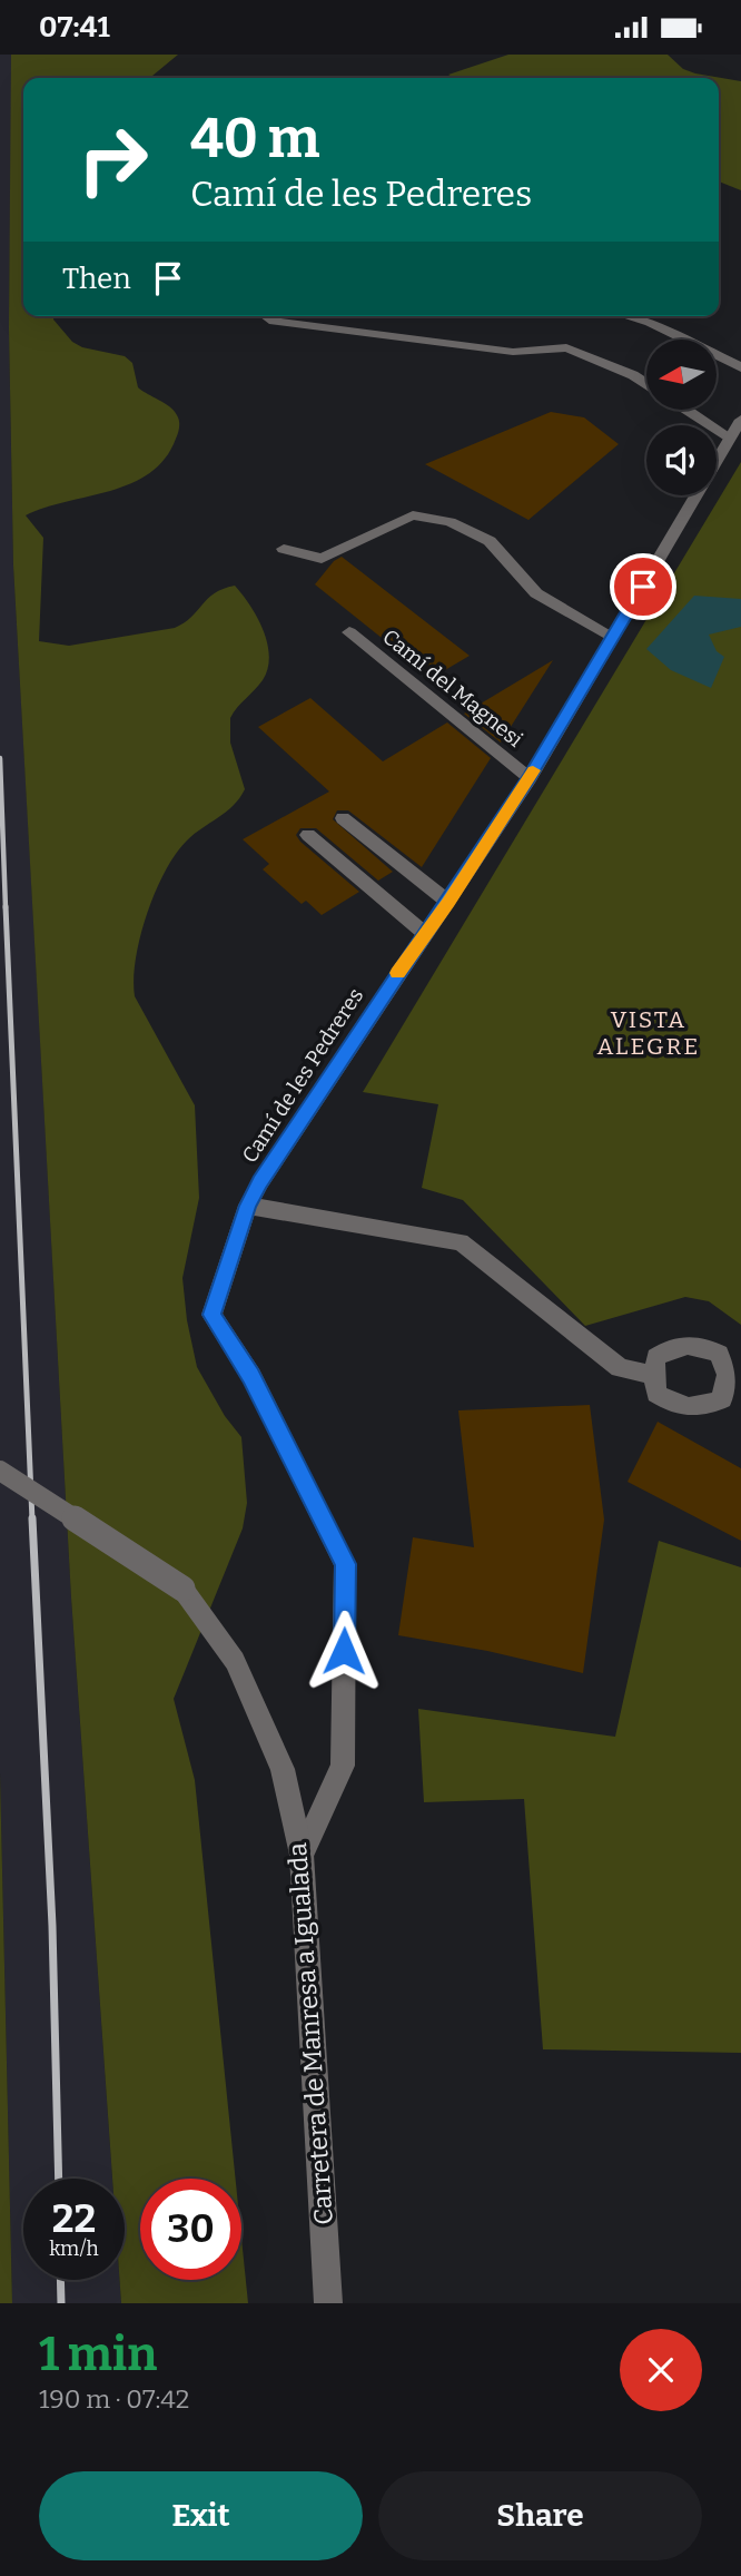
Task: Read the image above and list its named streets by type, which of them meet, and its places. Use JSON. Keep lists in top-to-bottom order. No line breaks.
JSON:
{"streets":{"street":["Camí del Magnesi","Camí de les Pedreres","Carretera de Manresa a Igualada"]},"crossings":[["Camí del Magnesi","Camí de les Pedreres"],["Camí de les Pedreres","Carretera de Manresa a Igualada"]],"districts":["VISTA ALEGRE"],"north":"left","page":{"status":"07:41","turn":["40 m","Camí de les Pedreres"],"then":"Then","speed":"22 km/h","limit":"30","heading":["1 min","190 m · 07:42"],"buttons":["Exit","Share"]}}
